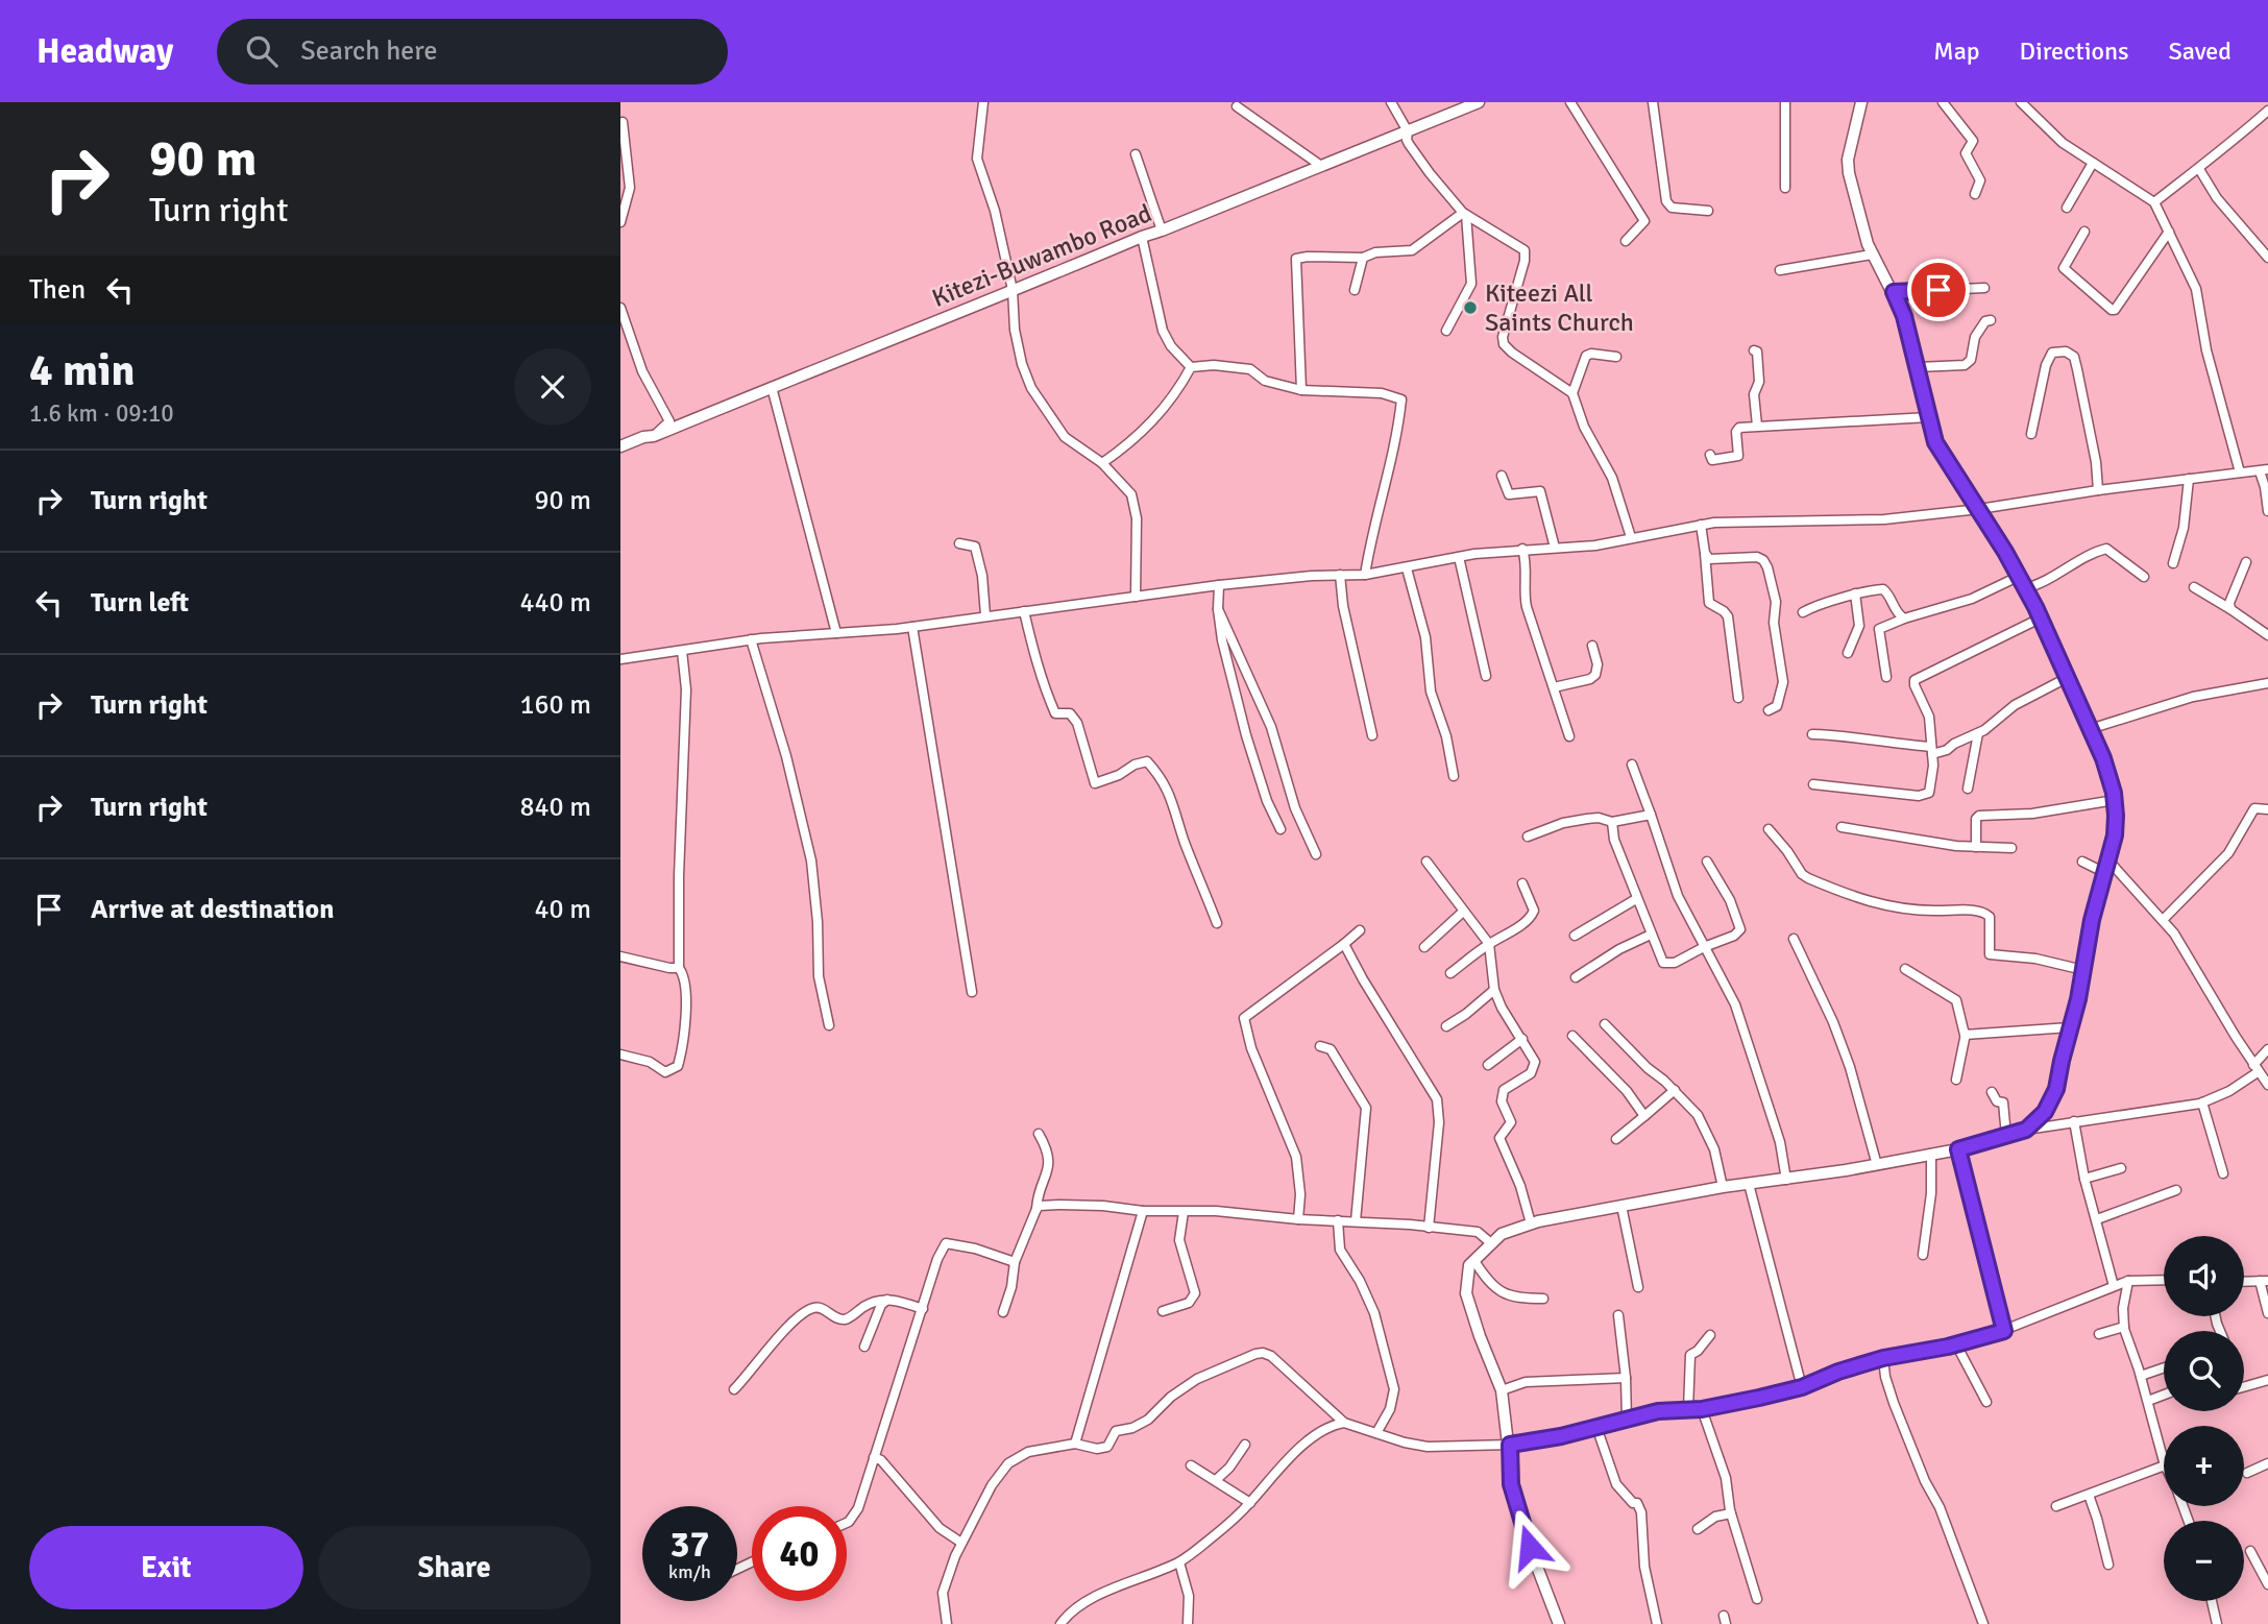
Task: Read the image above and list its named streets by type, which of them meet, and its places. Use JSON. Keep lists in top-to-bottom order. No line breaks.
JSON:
{"streets":{"street":["Kitezi-Buwambo Road"]},"places":["Kiteezi All Saints Church"],"page":{"header":"Headway","search":"Search here","nav":["Map","Directions","Saved"],"turn":["90 m","Turn right"],"then":"Then","heading":["4 min","1.6 km · 09:10"],"list":[{"name":"Turn right","value":"90 m"},{"name":"Turn left","value":"440 m"},{"name":"Turn right","value":"160 m"},{"name":"Turn right","value":"840 m"},{"name":"Arrive at destination","value":"40 m"}],"map_buttons":["+","−"],"speed":"37 km/h","limit":"40","buttons":["Exit","Share"]}}
